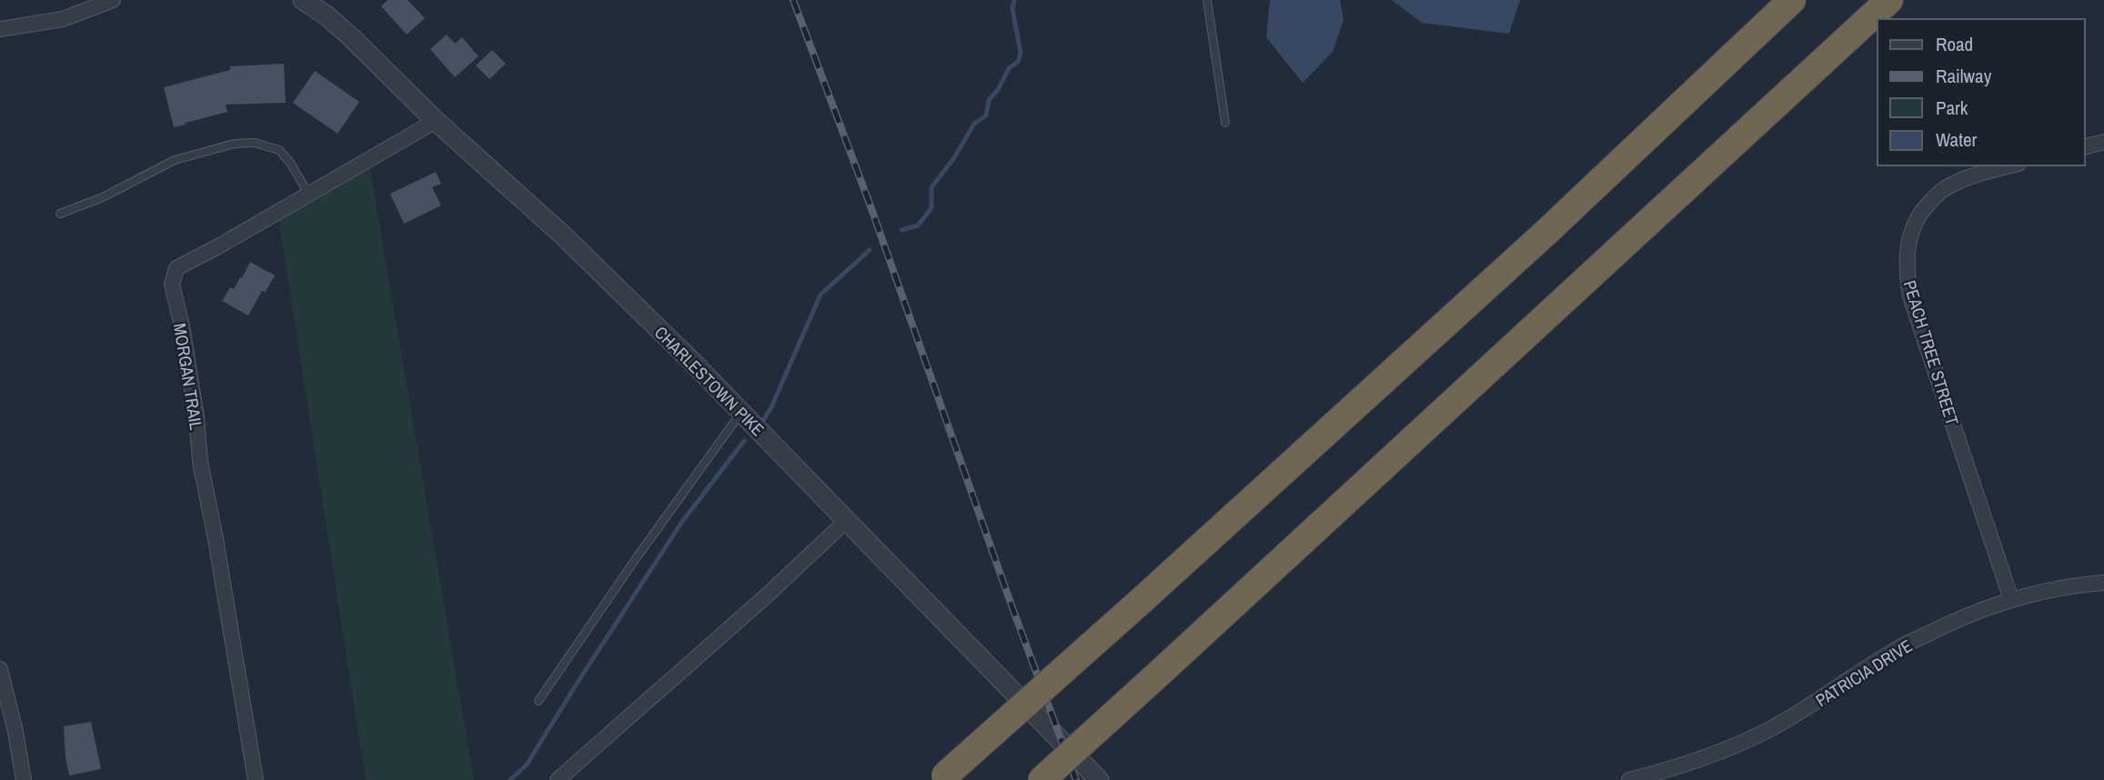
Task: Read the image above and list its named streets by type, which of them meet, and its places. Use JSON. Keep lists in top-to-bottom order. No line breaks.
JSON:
{"streets":{"street":["PEACH TREE STREET","MORGAN TRAIL","CHARLESTOWN PIKE","PATRICIA DRIVE"]},"crossings":[["PEACH TREE STREET","PATRICIA DRIVE"],["MORGAN TRAIL","CHARLESTOWN PIKE"]],"legend":["Road","Railway","Park","Water"]}
